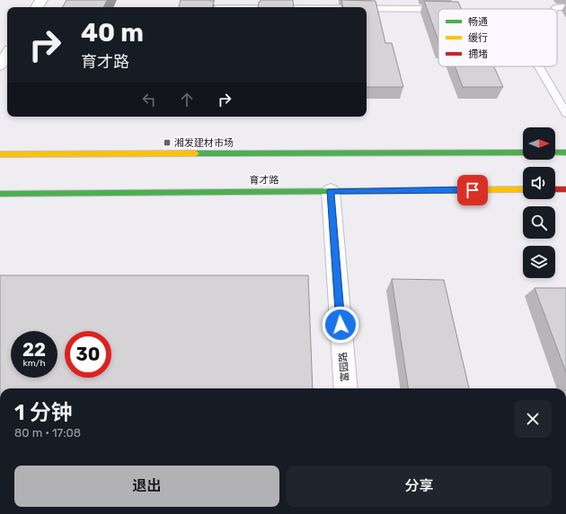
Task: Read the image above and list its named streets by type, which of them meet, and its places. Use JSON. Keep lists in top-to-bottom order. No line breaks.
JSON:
{"streets":{"main road":["育才路"],"street":["富园路"]},"crossings":[["育才路","富园路"]],"places":{"transit":["湘发建材市场"]},"legend":["畅通","缓行","拥堵"],"north":"right","page":{"turn":["40 m","育才路"],"speed":"22 km/h","limit":"30","heading":["1 分钟","80 m · 17:08"],"buttons":["退出","分享"]}}
